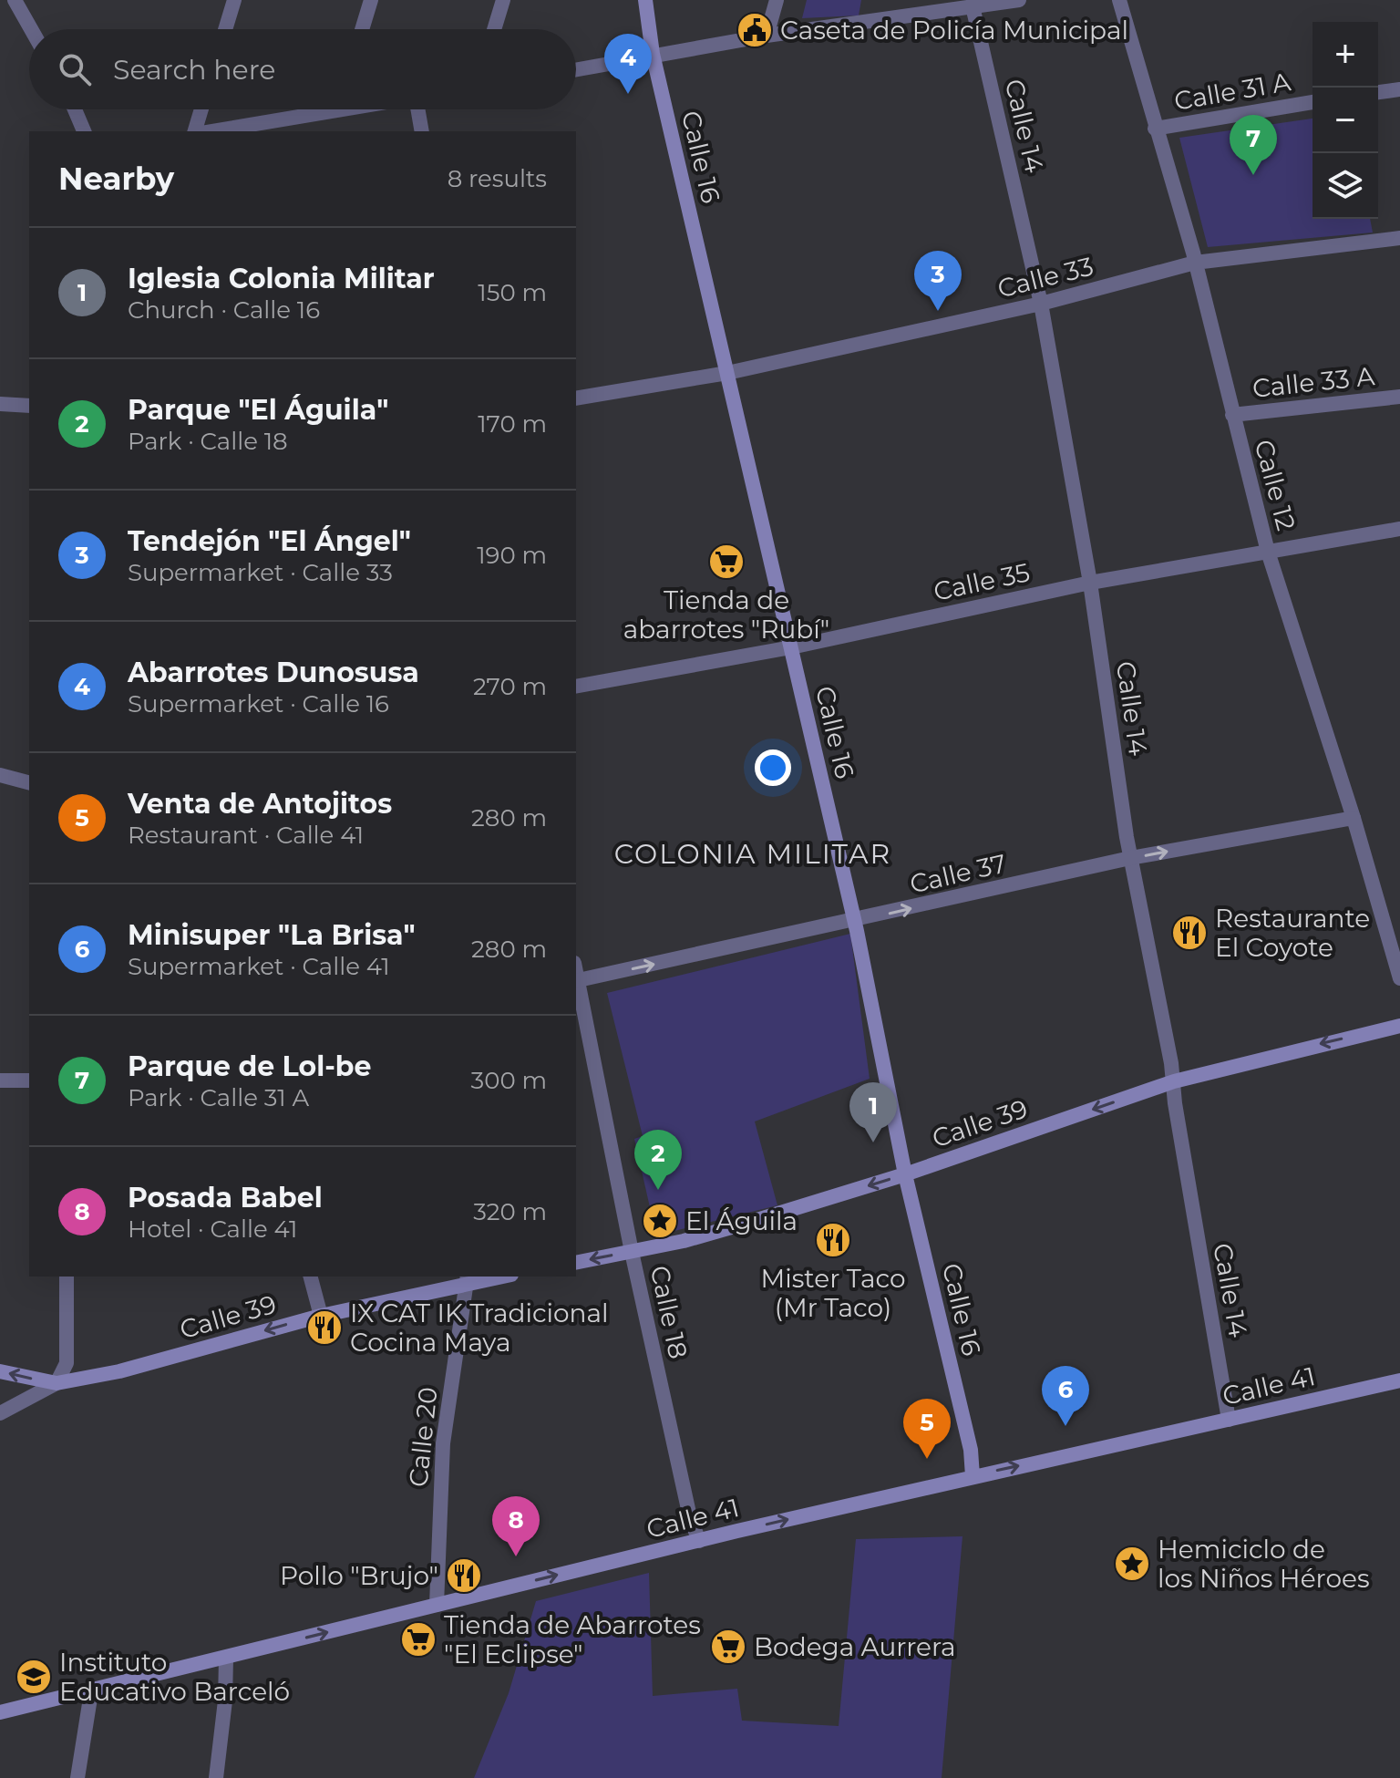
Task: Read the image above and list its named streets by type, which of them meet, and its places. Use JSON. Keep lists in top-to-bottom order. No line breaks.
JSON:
{"streets":{"main road":["Calle 16","Calle 39","Calle 41"],"street":["Calle 31 A","Calle 14","Calle 33","Calle 33 A","Calle 12","Calle 35","Calle 37","Calle 18","Calle 20"]},"crossings":[["Calle 31 A","Calle 12"],["Calle 14","Calle 33"],["Calle 14","Calle 35"],["Calle 14","Calle 37"],["Calle 14","Calle 39"],["Calle 14","Calle 41"],["Calle 16","Calle 33"],["Calle 16","Calle 35"],["Calle 16","Calle 37"],["Calle 16","Calle 39"],["Calle 16","Calle 41"],["Calle 33","Calle 12"],["Calle 33 A","Calle 12"],["Calle 12","Calle 35"],["Calle 12","Calle 37"],["Calle 39","Calle 18"],["Calle 39","Calle 20"],["Calle 18","Calle 41"],["Calle 41","Calle 20"]],"one_way":["Calle 37","Calle 39","Calle 41"],"districts":["COLONIA MILITAR"],"places":{"public building":["Caseta de Policía Municipal"],"supermarket":["Tienda de abarrotes \"Rubí\"","Tienda de Abarrotes \"El Eclipse\"","Bodega Aurrera"],"restaurant":["Restaurante El Coyote","Mister Taco (Mr Taco)","IX CAT IK Tradicional Cocina Maya","Pollo \"Brujo\""],"place":["El Águila","Hemiciclo de los Niños Héroes"],"school or university":["Instituto Educativo Barceló"]},"page":{"map_buttons":["+","−"],"search":"Search here","pins":["4","7","3","1","2","6","5","8"],"heading":["Nearby","8 results"],"list":[{"mark":"1","name":"Iglesia Colonia Militar","note":"Church · Calle 16","value":"150 m"},{"mark":"2","name":"Parque \"El Águila\"","note":"Park · Calle 18","value":"170 m"},{"mark":"3","name":"Tendejón \"El Ángel\"","note":"Supermarket · Calle 33","value":"190 m"},{"mark":"4","name":"Abarrotes Dunosusa","note":"Supermarket · Calle 16","value":"270 m"},{"mark":"5","name":"Venta de Antojitos","note":"Restaurant · Calle 41","value":"280 m"},{"mark":"6","name":"Minisuper \"La Brisa\"","note":"Supermarket · Calle 41","value":"280 m"},{"mark":"7","name":"Parque de Lol-be","note":"Park · Calle 31 A","value":"300 m"},{"mark":"8","name":"Posada Babel","note":"Hotel · Calle 41","value":"320 m"}]}}
